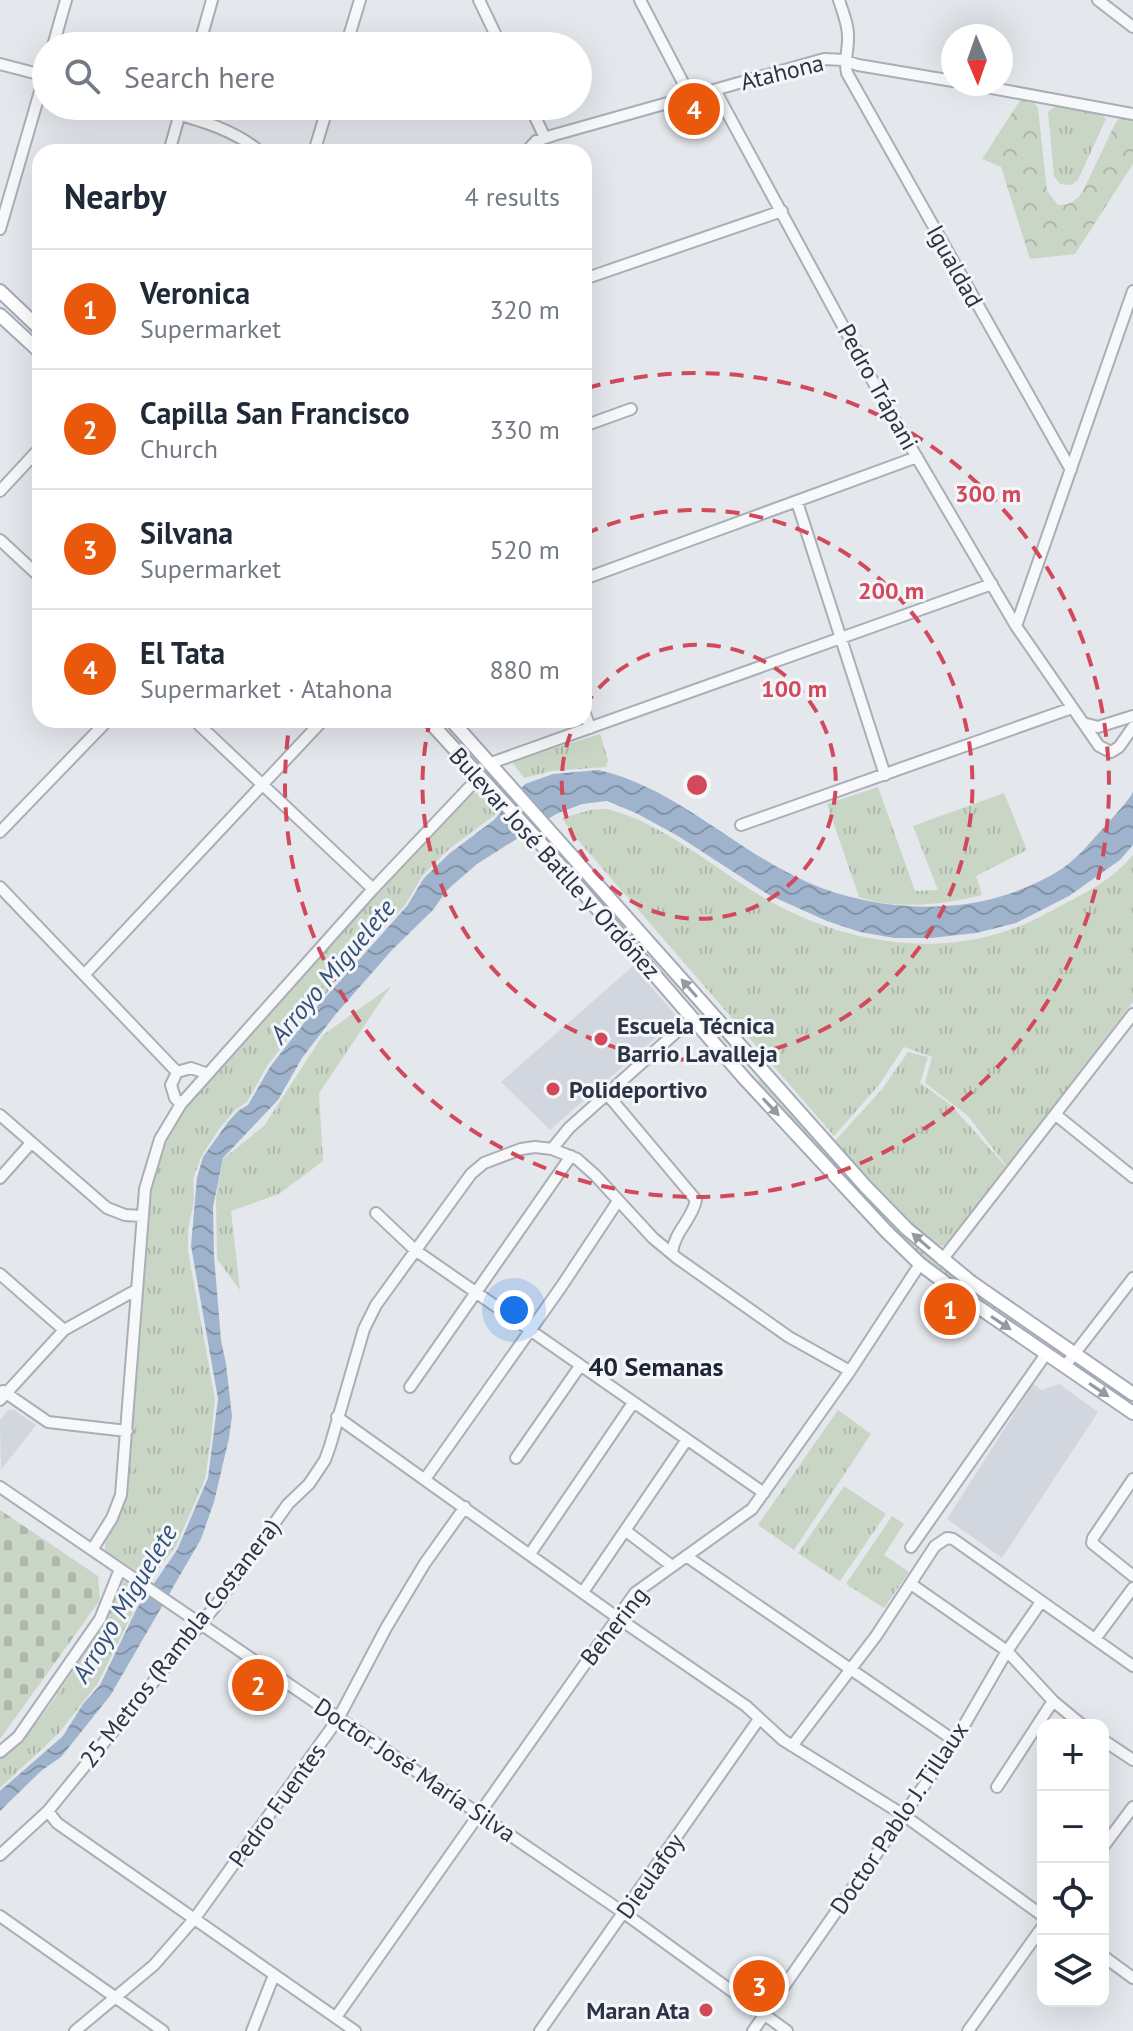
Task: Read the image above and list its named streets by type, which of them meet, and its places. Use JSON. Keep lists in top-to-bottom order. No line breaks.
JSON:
{"streets":{"main road":["Bulevar José Batlle y Ordóñez"],"street":["Atahona","Igualdad","Pedro Trápani","Behering","25 Metros (Rambla Costanera)","Doctor José María Silva","Pedro Fuentes","Doctor Pablo J. Tillaux","Dieulafoy"]},"crossings":[["Atahona","Igualdad"],["Atahona","Pedro Trápani"],["Bulevar José Batlle y Ordóñez","Behering"],["Behering","Doctor José María Silva"],["25 Metros (Rambla Costanera)","Doctor José María Silva"],["Doctor José María Silva","Pedro Fuentes"],["Doctor José María Silva","Doctor Pablo J. Tillaux"],["Doctor José María Silva","Dieulafoy"]],"districts":["40 Semanas"],"water":["Arroyo Miguelete"],"places":["Escuela Técnica Barrio Lavalleja","Polideportivo","Maran Ata"],"north":"bottom","page":{"search":"Search here","pins":["4","1","2","3"],"heading":["Nearby","4 results"],"list":[{"mark":"1","name":"Veronica","note":"Supermarket","value":"320 m"},{"mark":"2","name":"Capilla San Francisco","note":"Church","value":"330 m"},{"mark":"3","name":"Silvana","note":"Supermarket","value":"520 m"},{"mark":"4","name":"El Tata","note":"Supermarket · Atahona","value":"880 m"}],"map_buttons":["+","−"]},"rings":["300 m","200 m","100 m"]}
